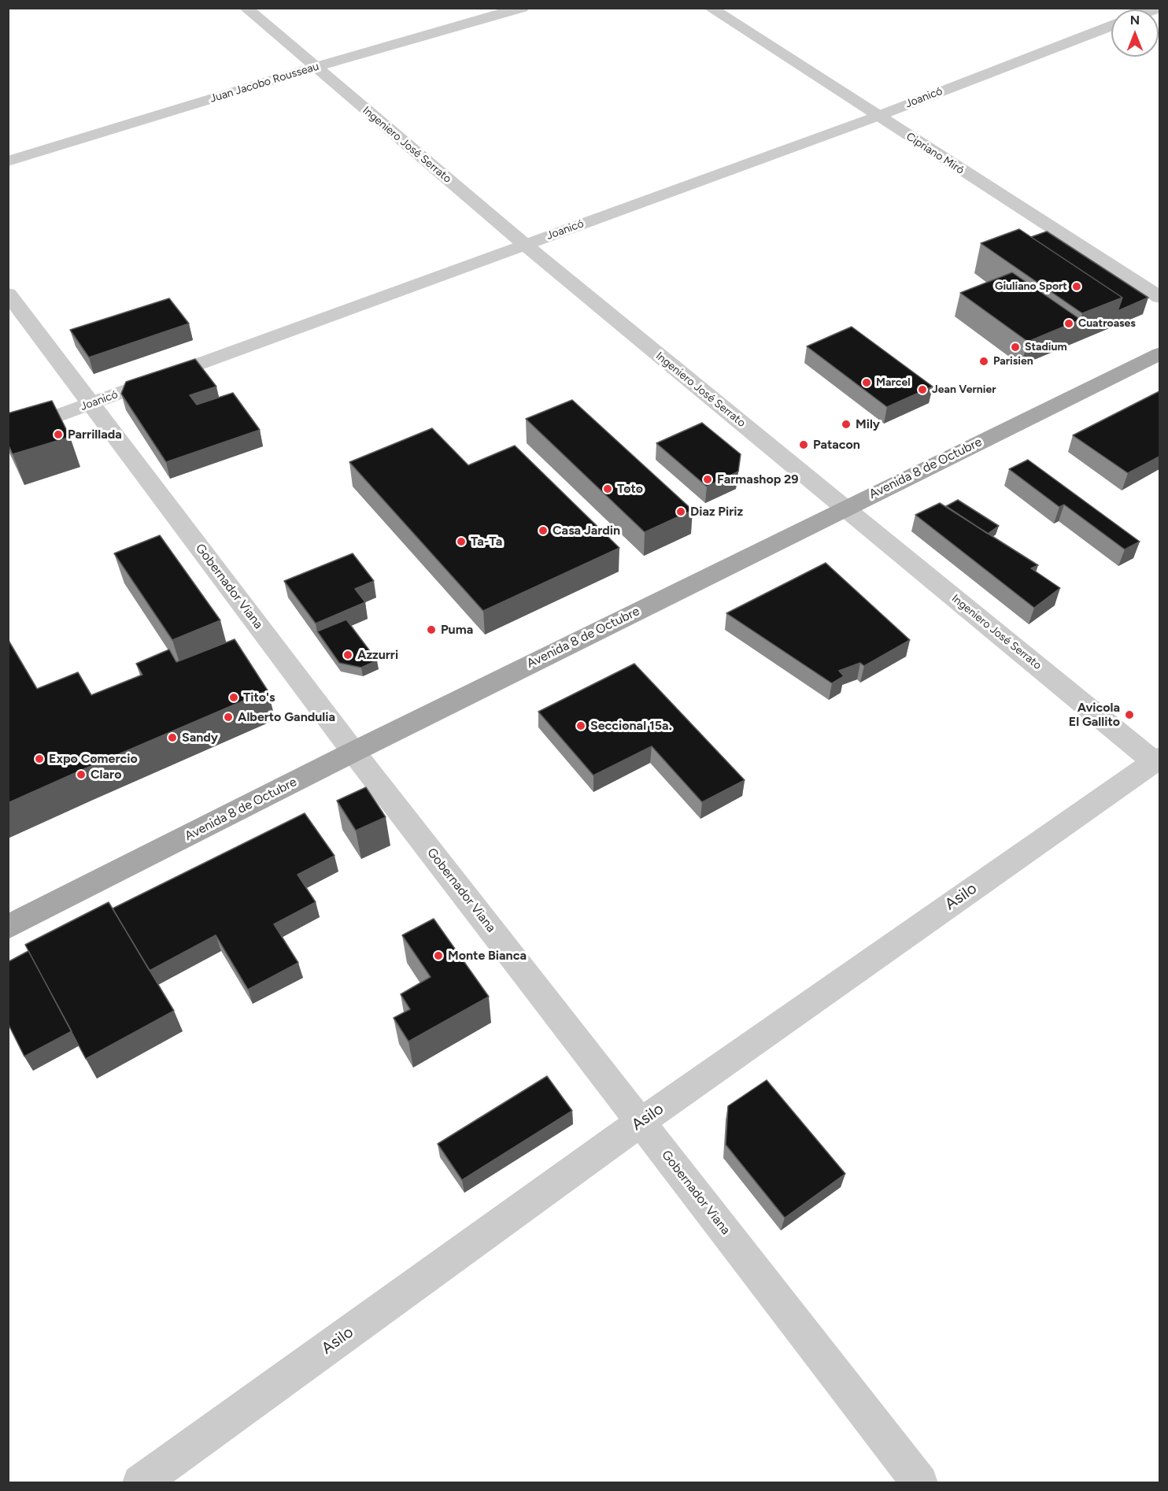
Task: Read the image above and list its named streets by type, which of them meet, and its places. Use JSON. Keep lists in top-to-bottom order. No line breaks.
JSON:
{"streets":{"main road":["Avenida 8 de Octubre"],"street":["Juan Jacobo Rousseau","Joanicó","Ingeniero José Serrato","Cipriano Miró","Gobernador Viana","Asilo"]},"crossings":[["Juan Jacobo Rousseau","Ingeniero José Serrato"],["Joanicó","Ingeniero José Serrato"],["Joanicó","Cipriano Miró"],["Joanicó","Gobernador Viana"],["Ingeniero José Serrato","Avenida 8 de Octubre"],["Ingeniero José Serrato","Asilo"],["Avenida 8 de Octubre","Gobernador Viana"],["Gobernador Viana","Asilo"]],"places":["Giuliano Sport","Cuatroases","Stadium","Parisien","Marcel","Jean Vernier","Mily","Parrillada","Patacon","Farmashop 29","Toto","Diaz Piriz","Casa Jardin","Ta-Ta","Puma","Azzurri","Tito's","Avicola El Gallito","Alberto Gandulia","Seccional 15a.","Sandy","Expo Comercio","Claro","Monte Bianca"],"north":"top"}
